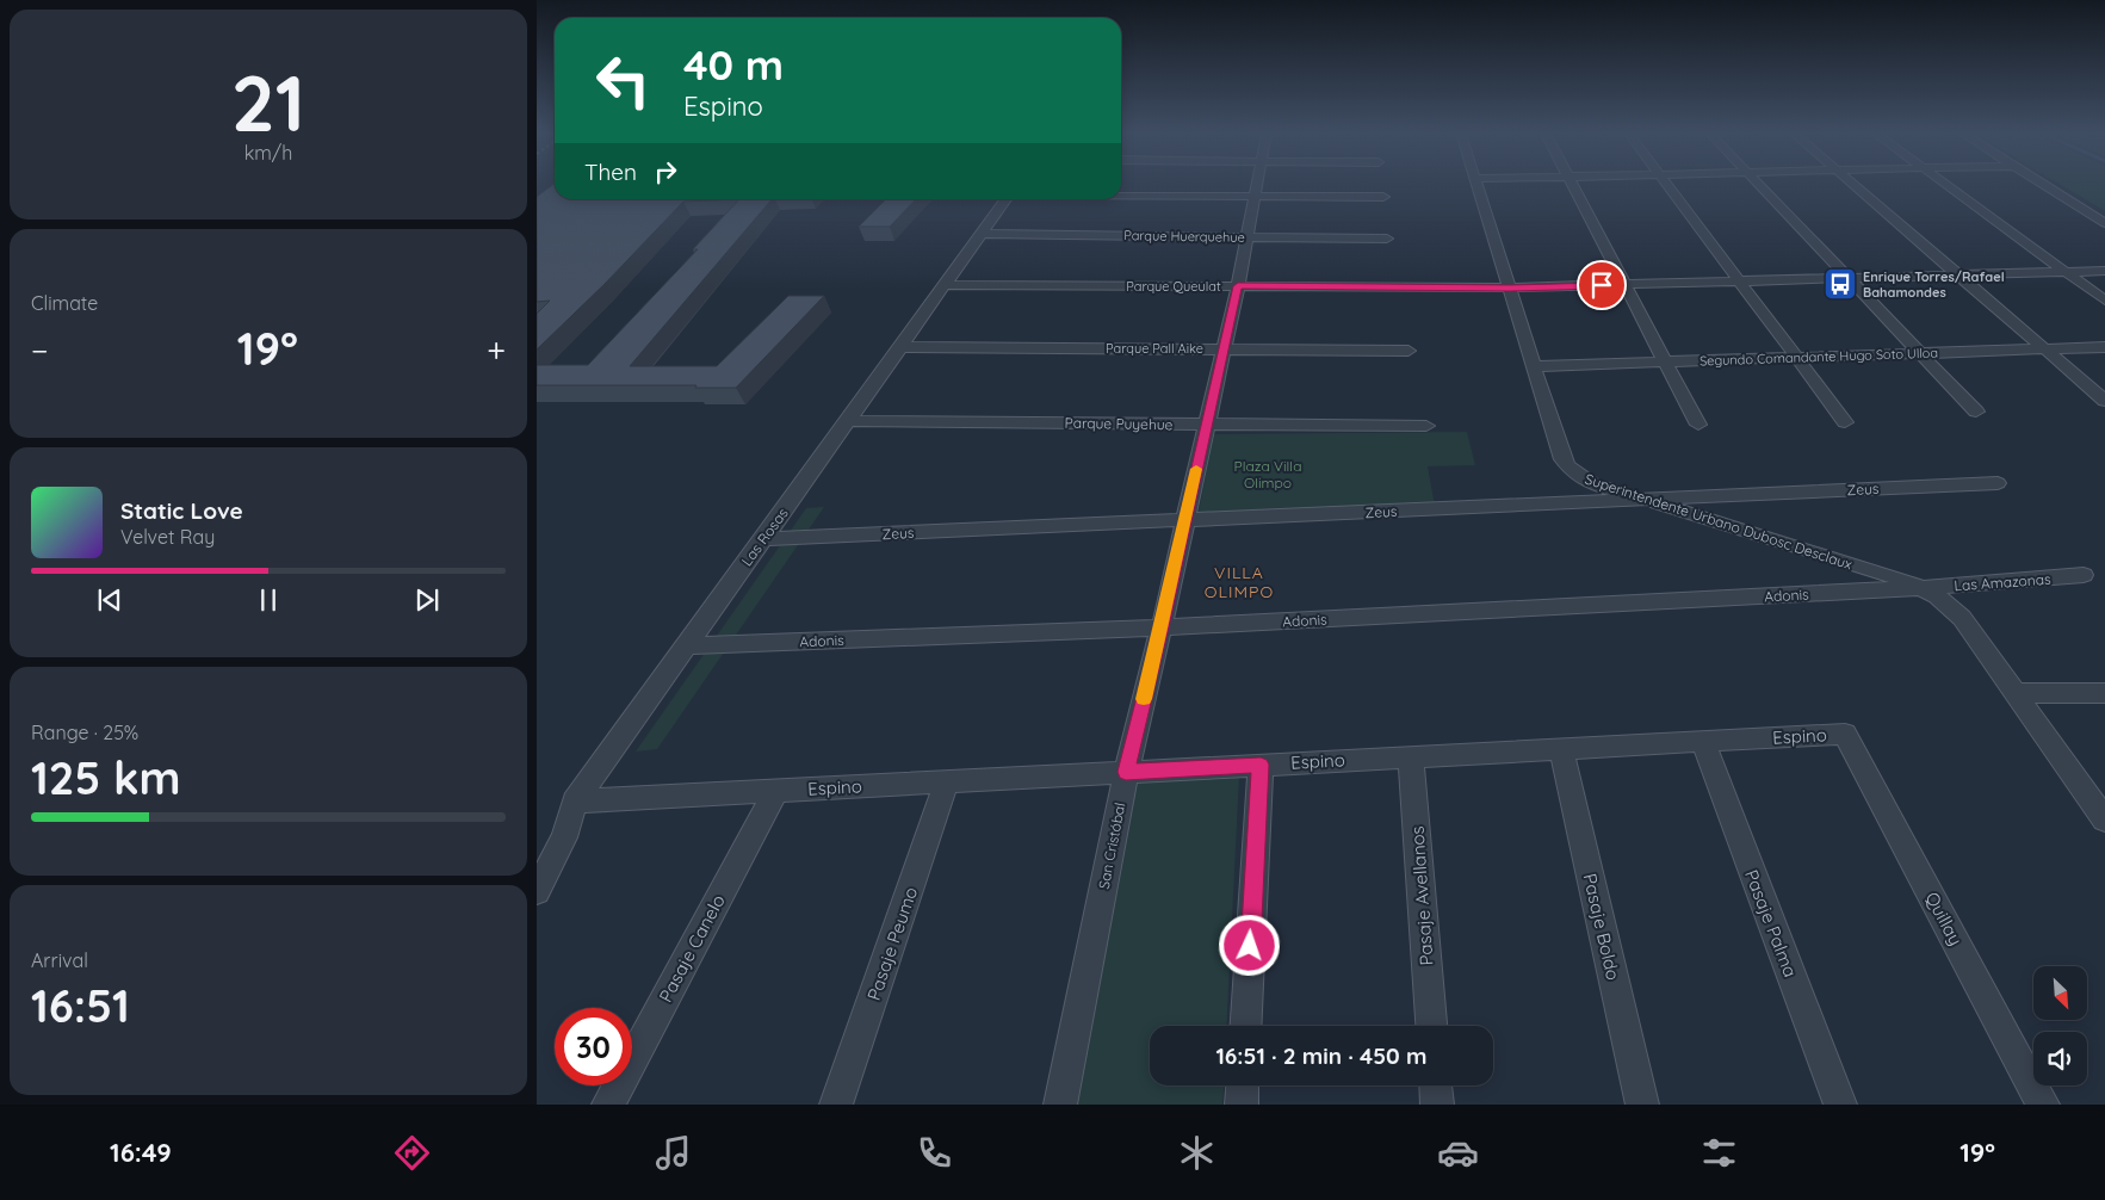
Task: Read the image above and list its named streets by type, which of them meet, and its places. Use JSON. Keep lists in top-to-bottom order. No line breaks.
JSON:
{"streets":{"street":["Parque Huerquehue","Parque Queulat","Parque Pall Aike","Segundo Comandante Hugo Soto Ulloa","Parque Puyehue","Zeus","Superintendente Urbano Dubosc Desclaux","Las Rosas","Las Amazonas","Adonis","Espino","San Cristóbal","Pasaje Avellanos","Quillay","Pasaje Palma","Pasaje Boldo","Pasaje Peumo","Pasaje Canelo"]},"crossings":[["Parque Huerquehue","Las Rosas"],["Parque Huerquehue","San Cristóbal"],["Parque Queulat","Superintendente Urbano Dubosc Desclaux"],["Parque Queulat","Las Rosas"],["Parque Queulat","San Cristóbal"],["Parque Pall Aike","Las Rosas"],["Parque Pall Aike","San Cristóbal"],["Segundo Comandante Hugo Soto Ulloa","Superintendente Urbano Dubosc Desclaux"],["Parque Puyehue","Las Rosas"],["Parque Puyehue","San Cristóbal"],["Zeus","Superintendente Urbano Dubosc Desclaux"],["Zeus","Las Rosas"],["Zeus","San Cristóbal"],["Superintendente Urbano Dubosc Desclaux","Las Amazonas"],["Superintendente Urbano Dubosc Desclaux","Adonis"],["Las Rosas","Adonis"],["Las Rosas","Espino"],["Las Amazonas","Adonis"],["Adonis","San Cristóbal"],["Espino","San Cristóbal"],["Espino","Pasaje Avellanos"],["Espino","Quillay"],["Espino","Pasaje Palma"],["Espino","Pasaje Boldo"],["Espino","Pasaje Peumo"],["Espino","Pasaje Canelo"]],"districts":["VILLA OLIMPO"],"parks":["Plaza Villa Olimpo"],"places":{"bus stop":["Enrique Torres/Rafael Bahamondes"]},"north":"bottom right","page":{"tile":[["21","km/h"],"Climate",["Range · 25%","125 km"],["Arrival","16:51"]],"turn":["40 m","Espino"],"then":"Then","heat":["−","19°","+"],"song":["Static Love","Velvet Ray"],"limit":"30","trip":"16:51 · 2 min · 450 m","tabs":["16:49","19°"]}}
